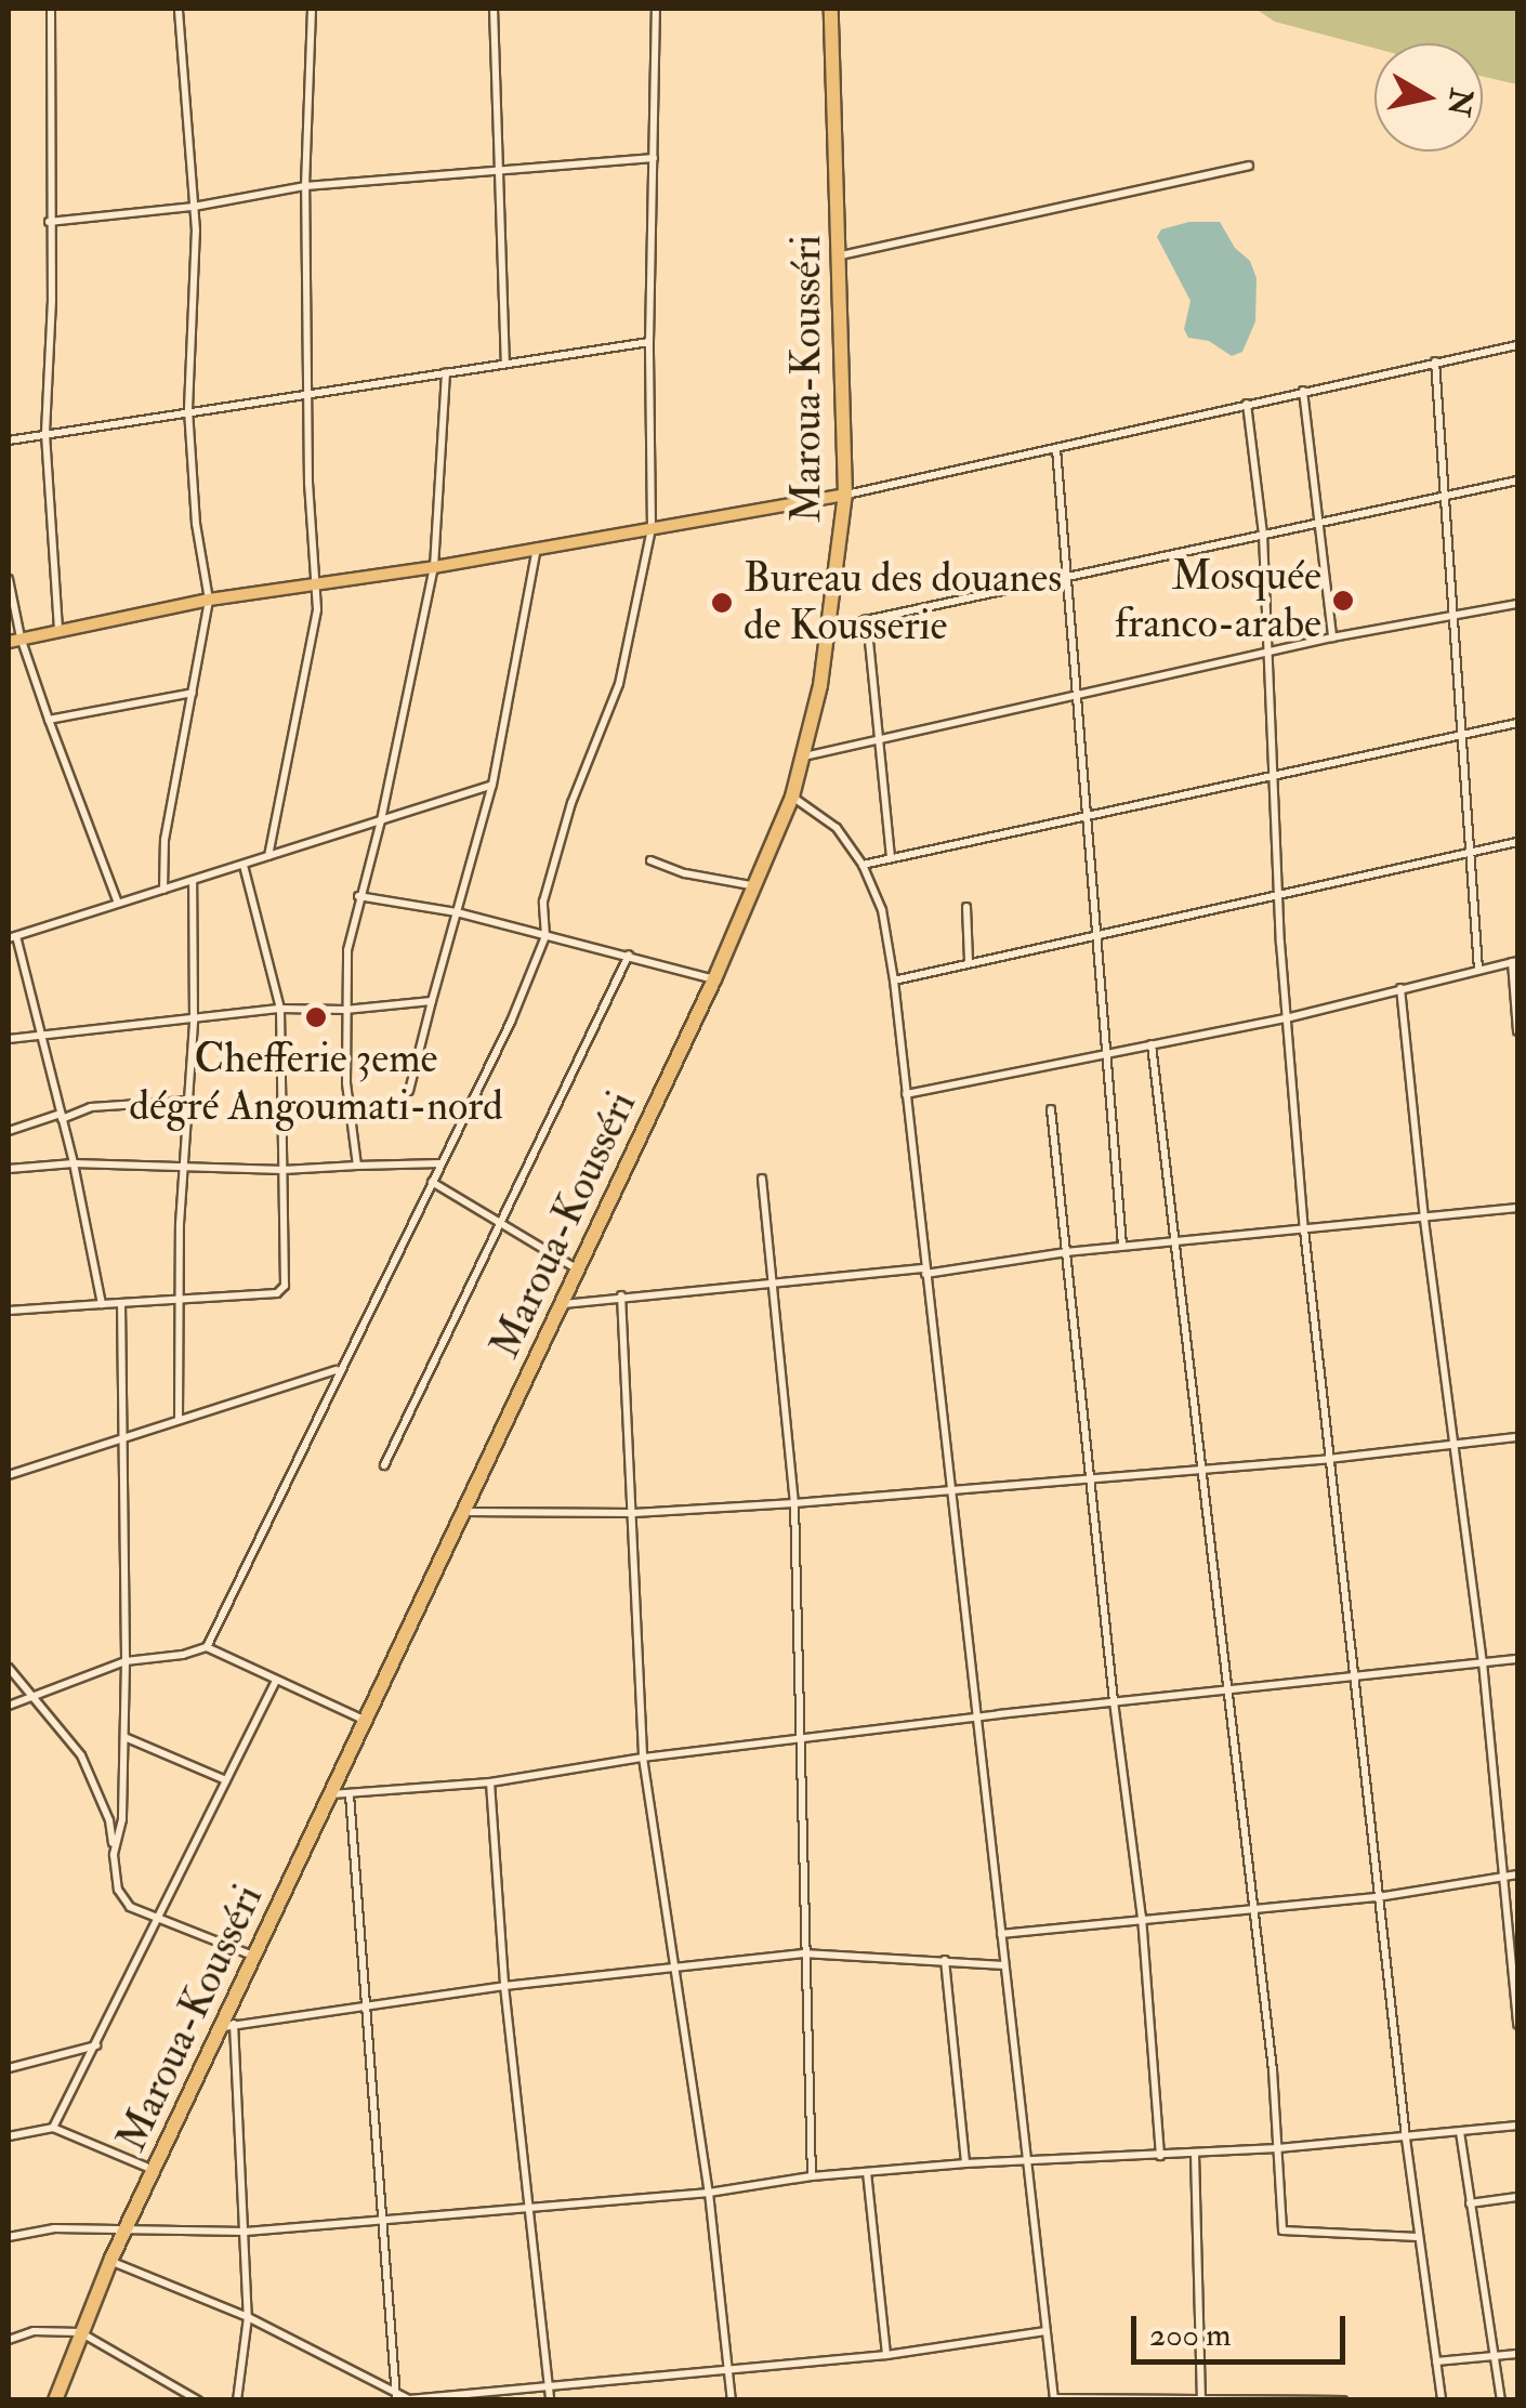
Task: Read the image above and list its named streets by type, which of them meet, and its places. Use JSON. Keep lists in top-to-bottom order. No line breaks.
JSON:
{"streets":{"highway":["Maroua-Kousséri"]},"places":["Mosquée franco-arabe","Bureau des douanes de Kousserie","Chefferie 3eme dégré Angoumati-nord"],"scale_bar":"200 m","north":"right"}
